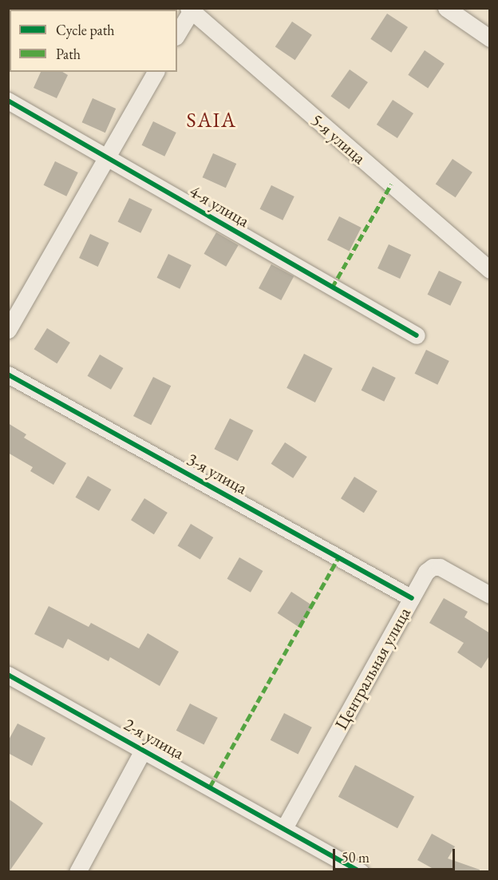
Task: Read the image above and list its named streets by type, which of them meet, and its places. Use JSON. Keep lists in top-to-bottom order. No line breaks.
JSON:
{"streets":{"street":["5-я улица","4-я улица","3-я улица","Центральная улица","2-я улица"]},"crossings":[["3-я улица","Центральная улица"],["Центральная улица","2-я улица"]],"districts":["SAIA"],"legend":["Cycle path","Path"],"scale_bar":"50 m"}
